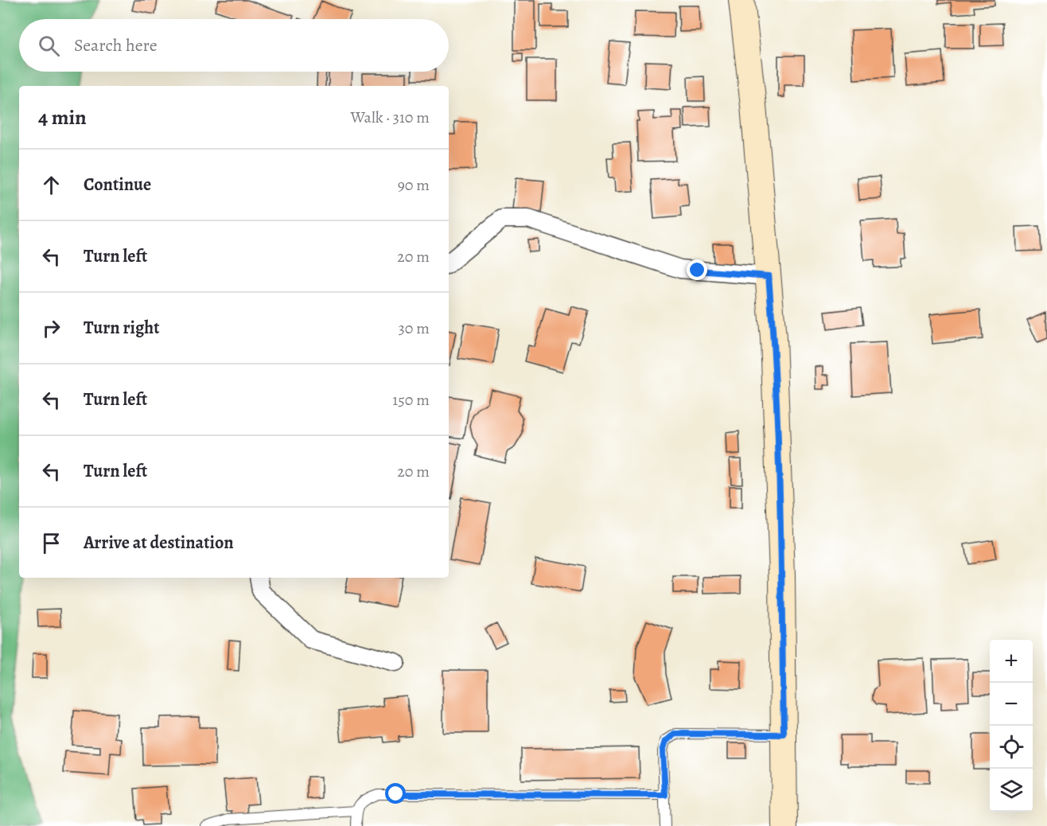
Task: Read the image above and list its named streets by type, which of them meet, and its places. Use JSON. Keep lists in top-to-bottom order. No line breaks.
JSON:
{"page":{"search":"Search here","heading":["4 min","Walk · 310 m"],"list":[["Continue","90 m"],["Turn left","20 m"],["Turn right","30 m"],["Turn left","150 m"],["Turn left","20 m"],"Arrive at destination"],"map_buttons":["+","−"]}}
